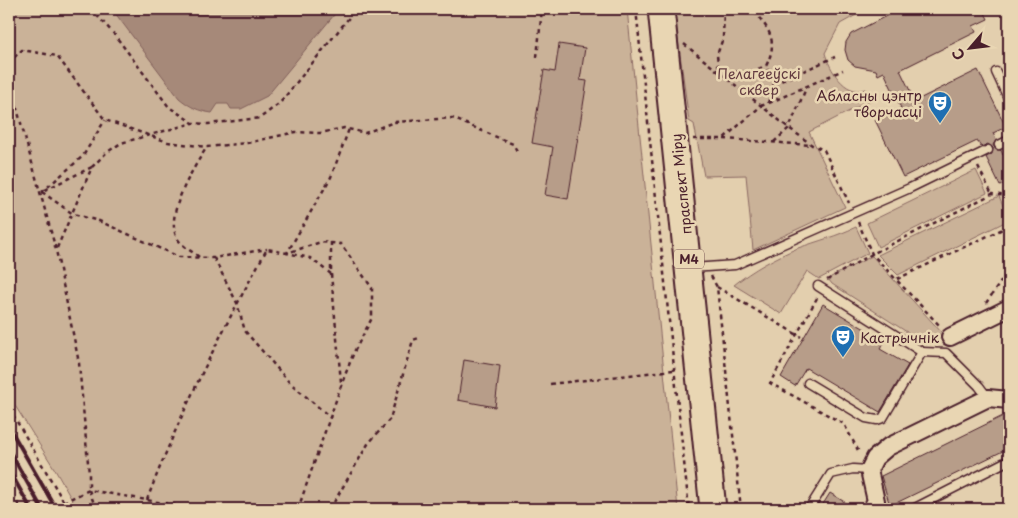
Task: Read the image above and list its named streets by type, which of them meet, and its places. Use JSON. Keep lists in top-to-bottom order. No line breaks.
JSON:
{"streets":{"main road":["праспект Міру","М4"]},"parks":["Пелагееўскі сквер"],"places":{"theatre":["Абласны цэнтр творчасці","Кастрычнік"]},"north":"bottom left"}
